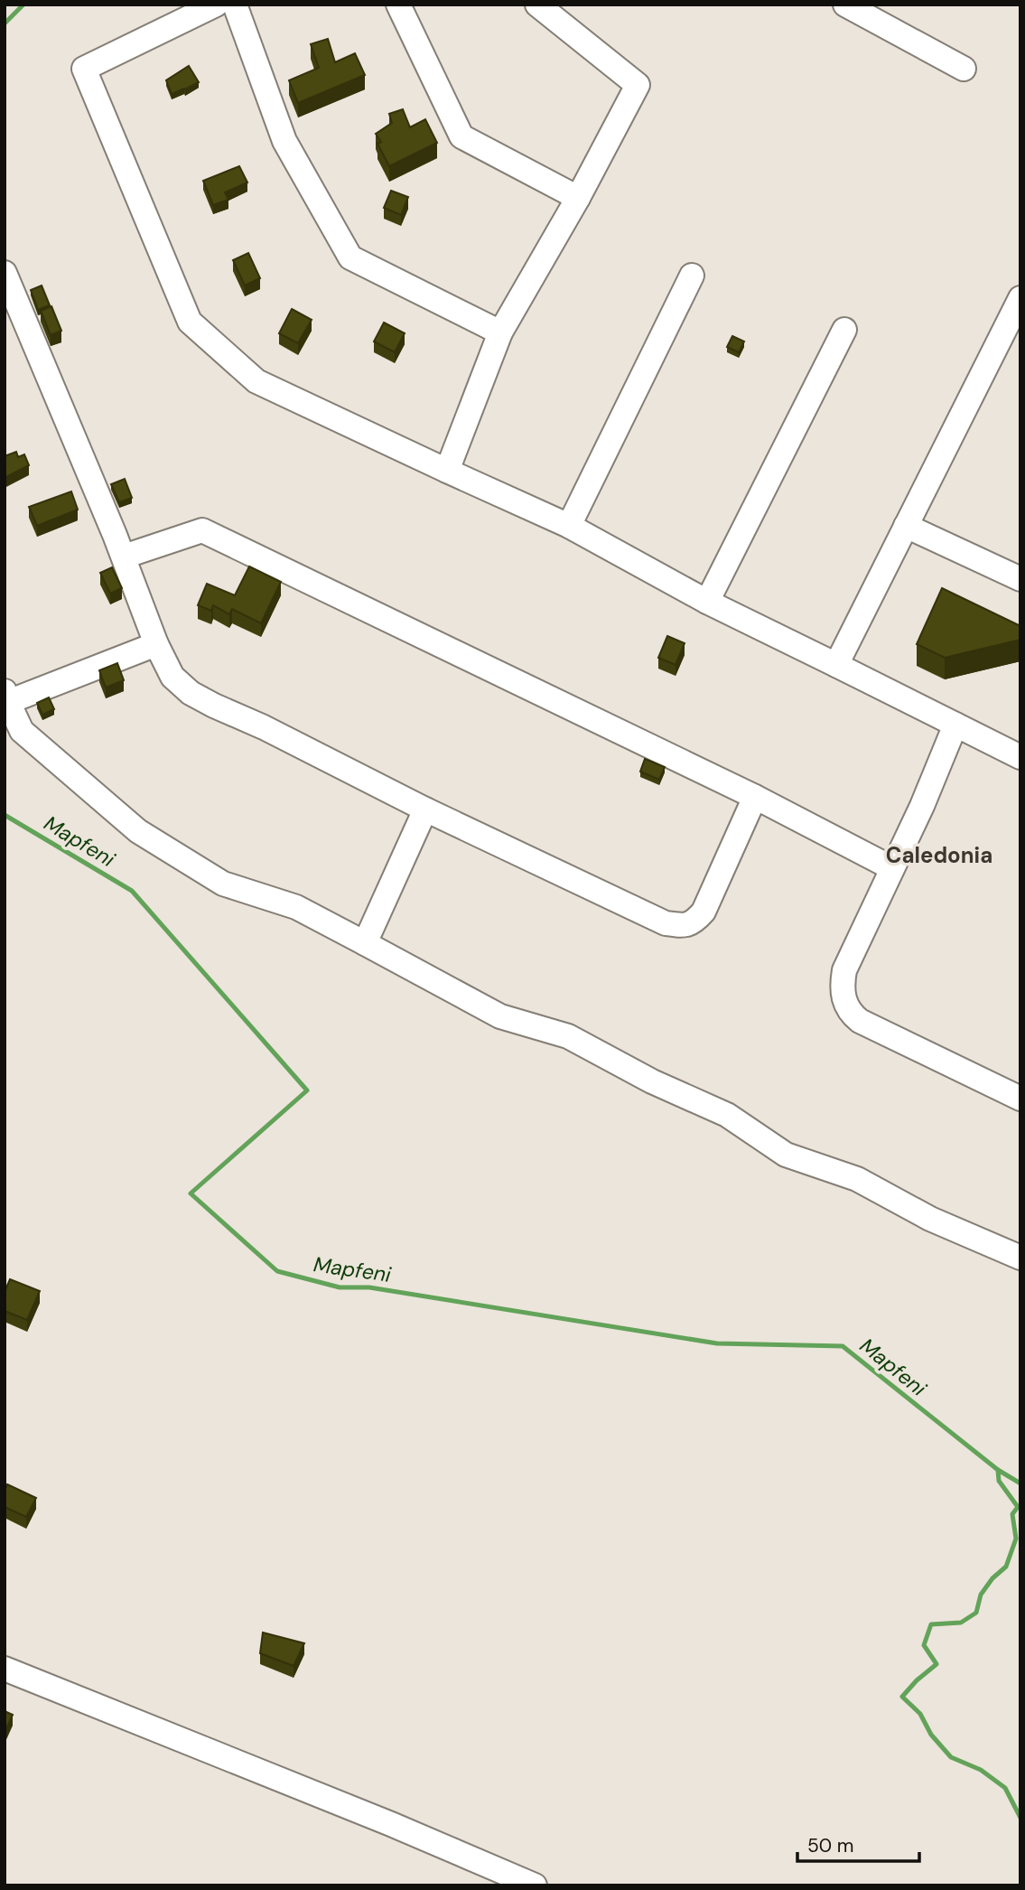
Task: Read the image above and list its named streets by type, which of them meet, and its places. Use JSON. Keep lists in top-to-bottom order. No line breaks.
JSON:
{"districts":["Caledonia"],"water":["Mapfeni"],"scale_bar":"50 m"}
